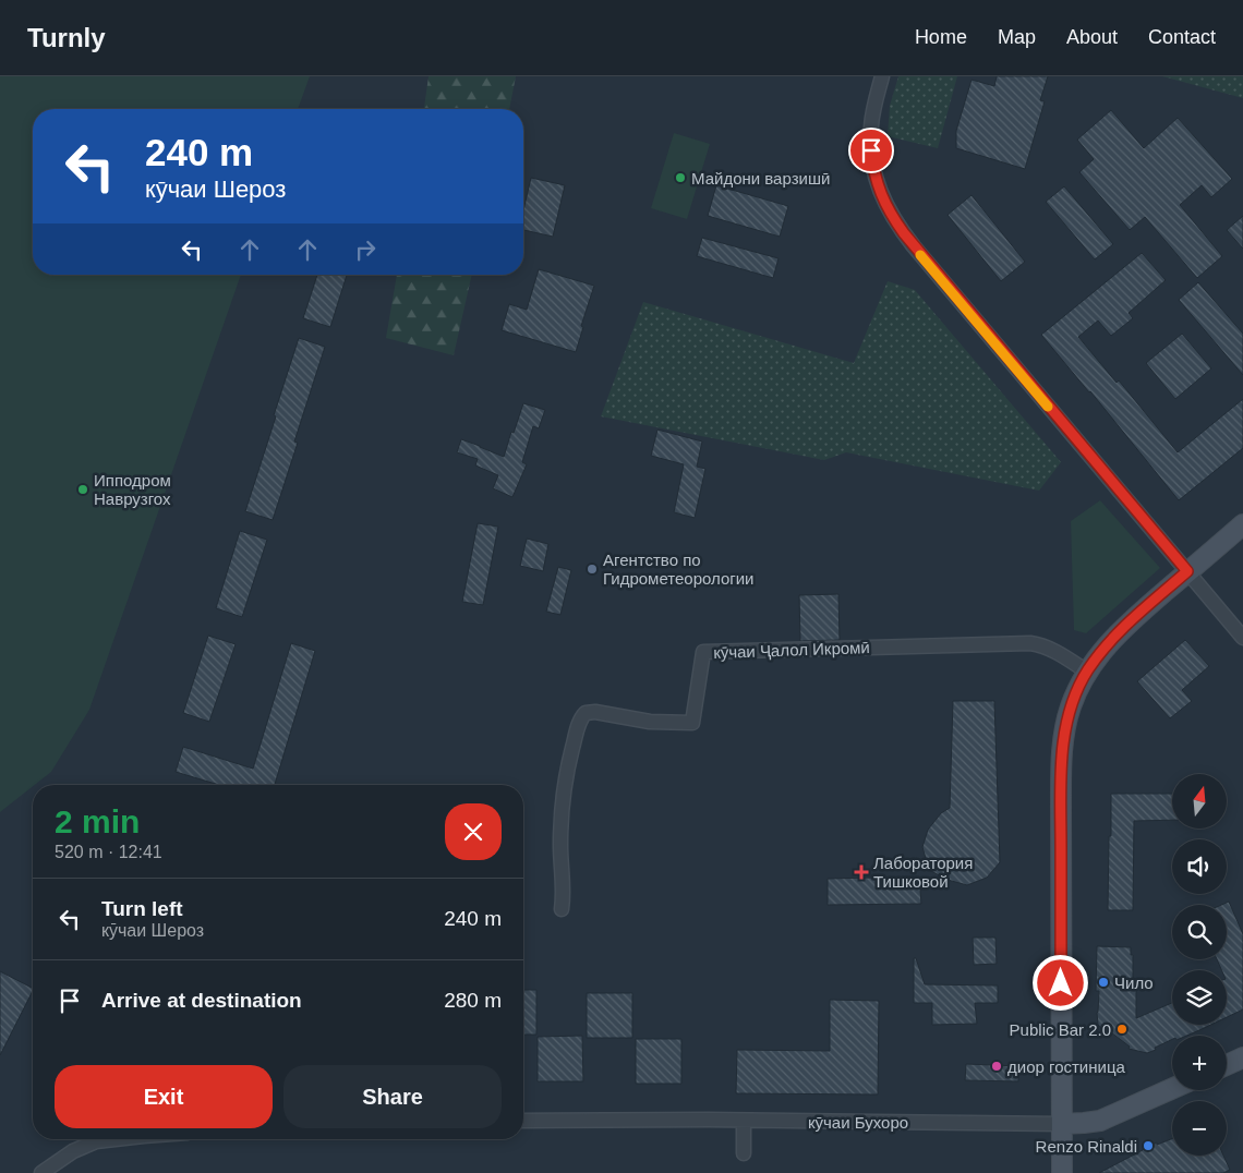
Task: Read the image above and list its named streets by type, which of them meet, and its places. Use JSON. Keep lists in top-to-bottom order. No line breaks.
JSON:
{"streets":{"street":["кӯчаи Ҷалол Икромӣ","кӯчаи Бухоро"]},"places":{"other":["Майдони варзишӣ","Ипподром Наврузгох","Агентство по Гидрометеорологии","Чило","Public Bar 2.0","диор гостиница","Renzo Rinaldi"],"health":["Лаборатория Тишковой"]},"north":"top","page":{"header":"Turnly","nav":["Home","Map","About","Contact"],"turn":["240 m","кӯчаи Шероз"],"map_buttons":["+","−"],"heading":["2 min","520 m · 12:41"],"list":[{"name":"Turn left","note":"кӯчаи Шероз","value":"240 m"},{"name":"Arrive at destination","value":"280 m"}],"buttons":["Exit","Share"]}}
